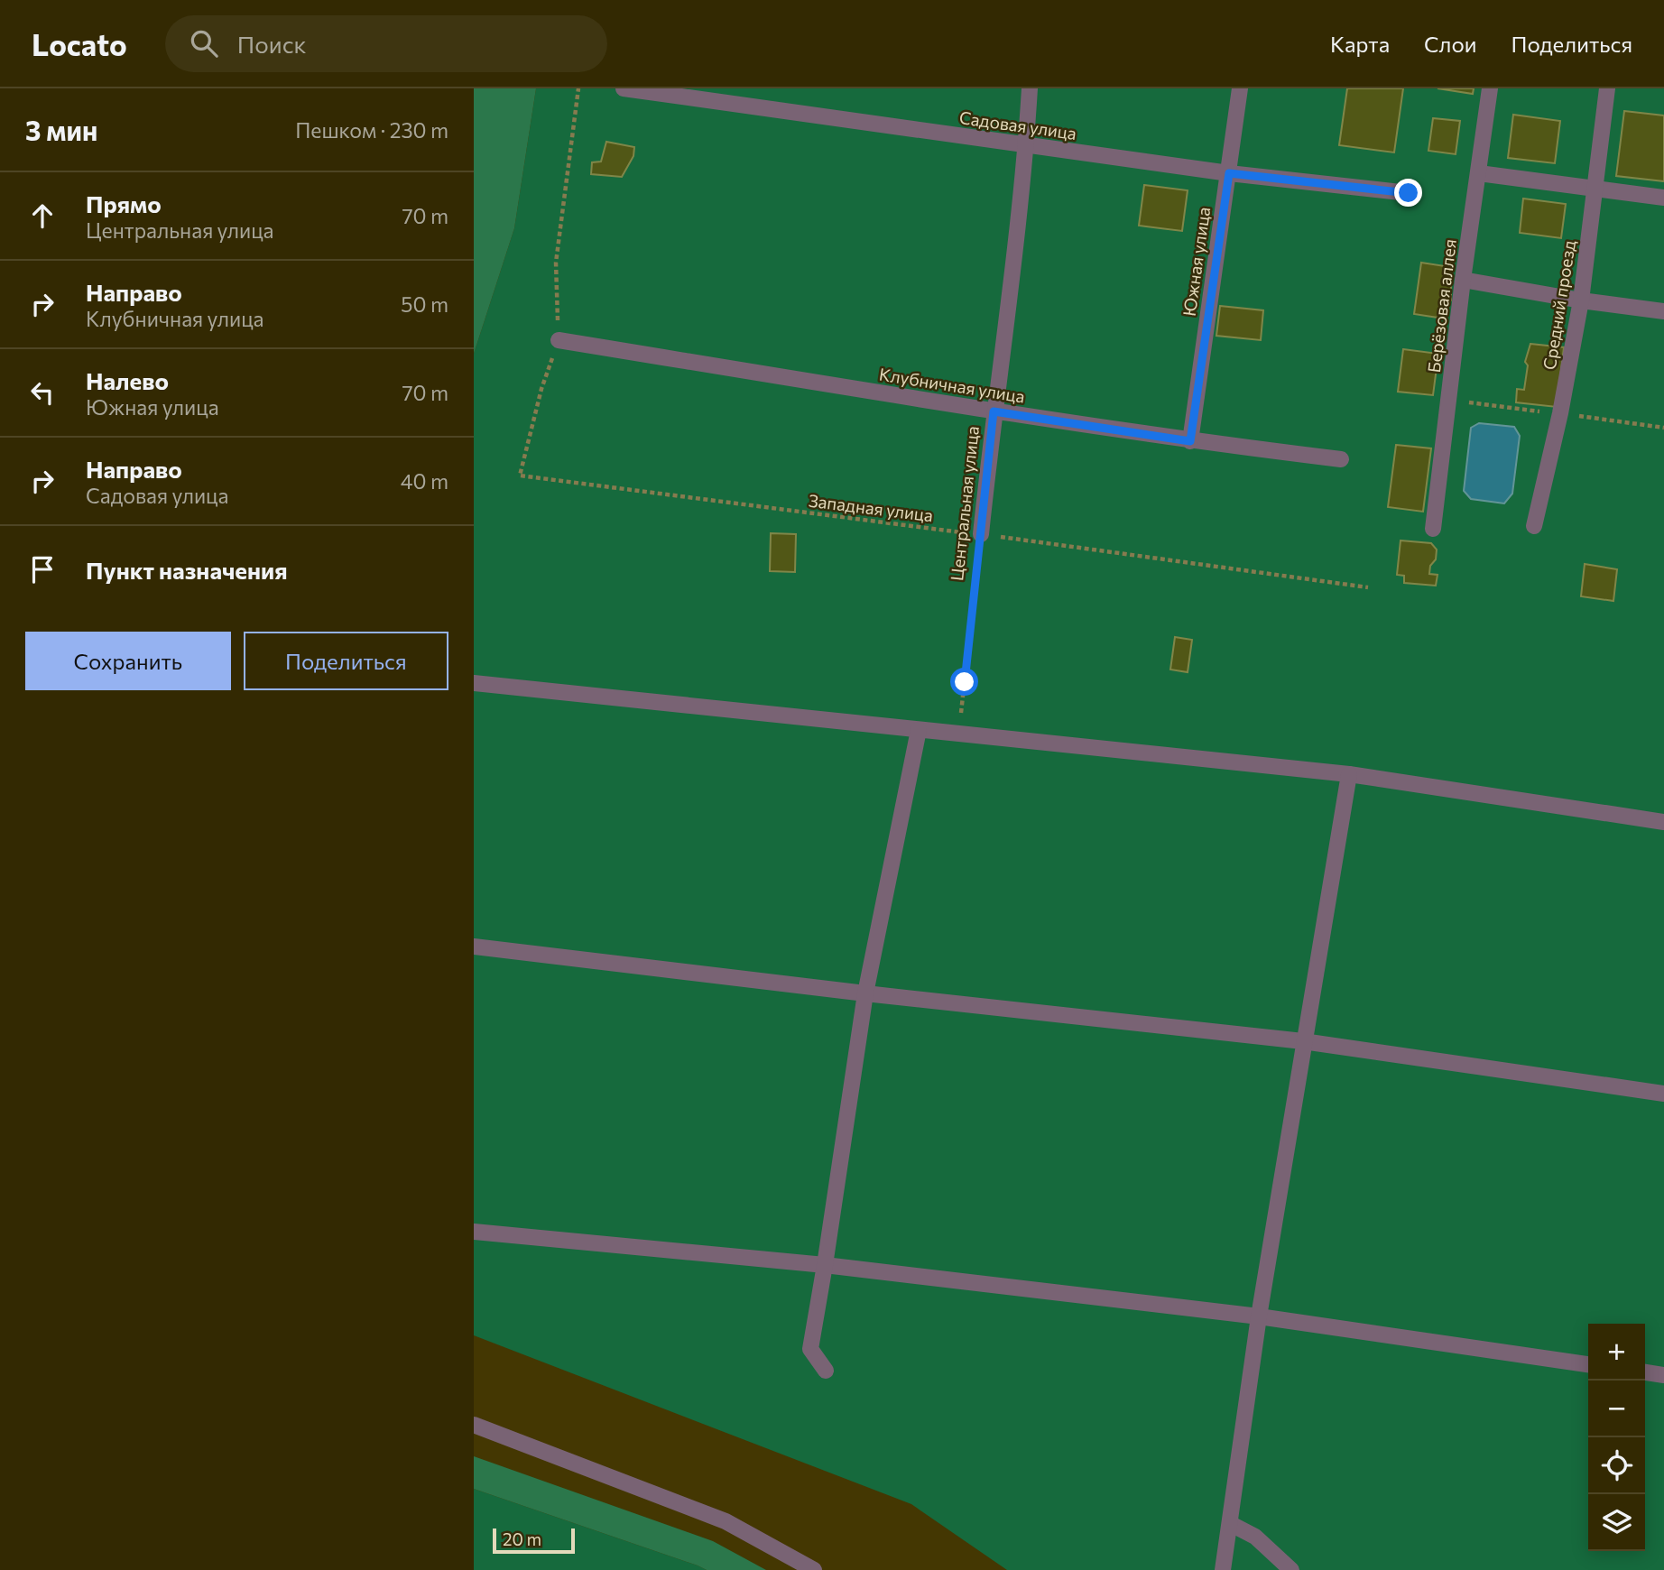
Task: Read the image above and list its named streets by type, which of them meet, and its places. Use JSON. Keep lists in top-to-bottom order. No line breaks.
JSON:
{"streets":{"street":["Садовая улица","Южная улица","Средний проезд","Берёзовая аллея","Клубничная улица","Центральная улица"],"path":["Западная улица"]},"crossings":[["Садовая улица","Южная улица"],["Садовая улица","Центральная улица"],["Южная улица","Клубничная улица"],["Клубничная улица","Центральная улица"],["Клубничная улица","Западная улица"],["Центральная улица","Западная улица"]],"scale_bar":"20 m","page":{"header":"Locato","search":"Поиск","nav":["Карта","Слои","Поделиться"],"heading":["3 мин","Пешком · 230 m"],"list":[["Прямо","Центральная улица","70 m"],["Направо","Клубничная улица","50 m"],["Налево","Южная улица","70 m"],["Направо","Садовая улица","40 m"],"Пункт назначения"],"buttons":["Сохранить","Поделиться"],"map_buttons":["+","−"],"scale":"20 m"}}
